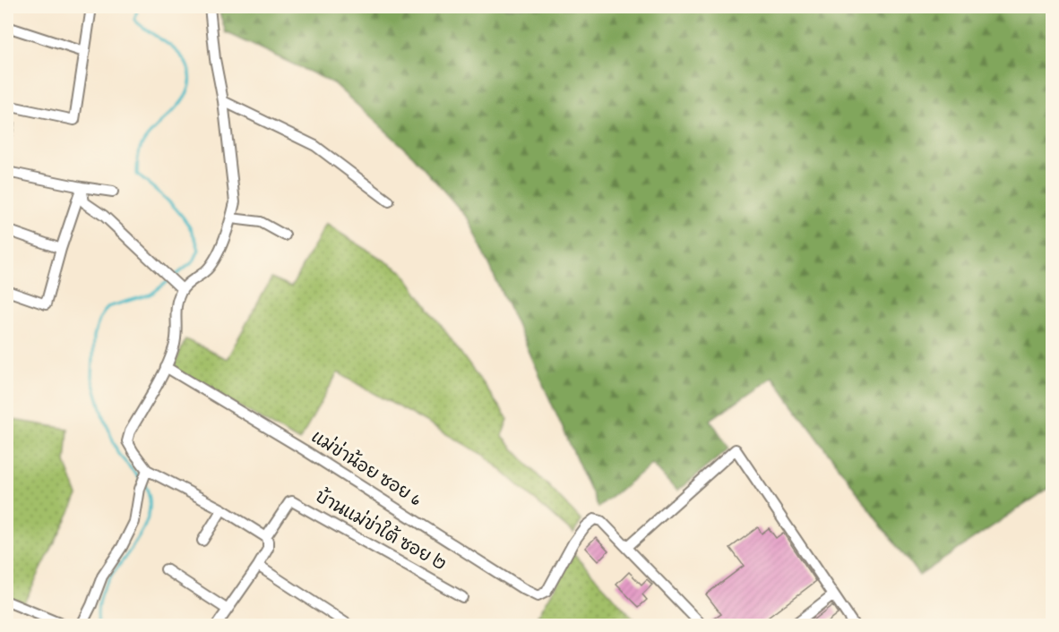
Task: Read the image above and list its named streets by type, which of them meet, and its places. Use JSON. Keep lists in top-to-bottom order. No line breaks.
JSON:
{"streets":{"street":["แม่ข่าน้อย ซอย 6","บ้านแม่ข่าใต้ ซอย ๒"]}}
